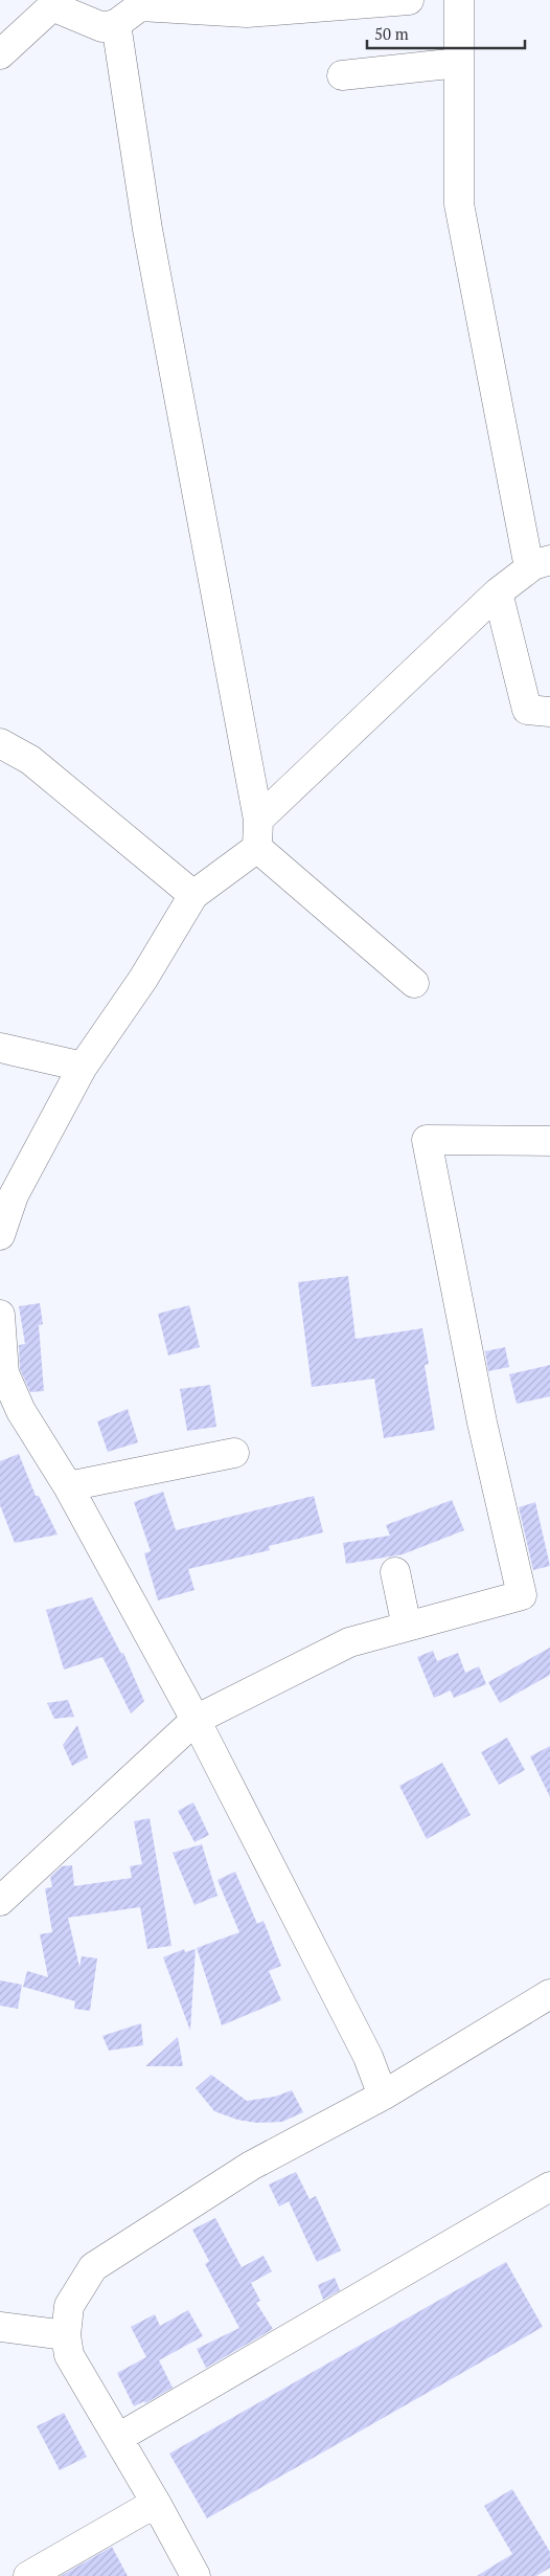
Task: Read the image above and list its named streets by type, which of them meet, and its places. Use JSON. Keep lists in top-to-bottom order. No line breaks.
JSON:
{"scale_bar":"50 m"}
